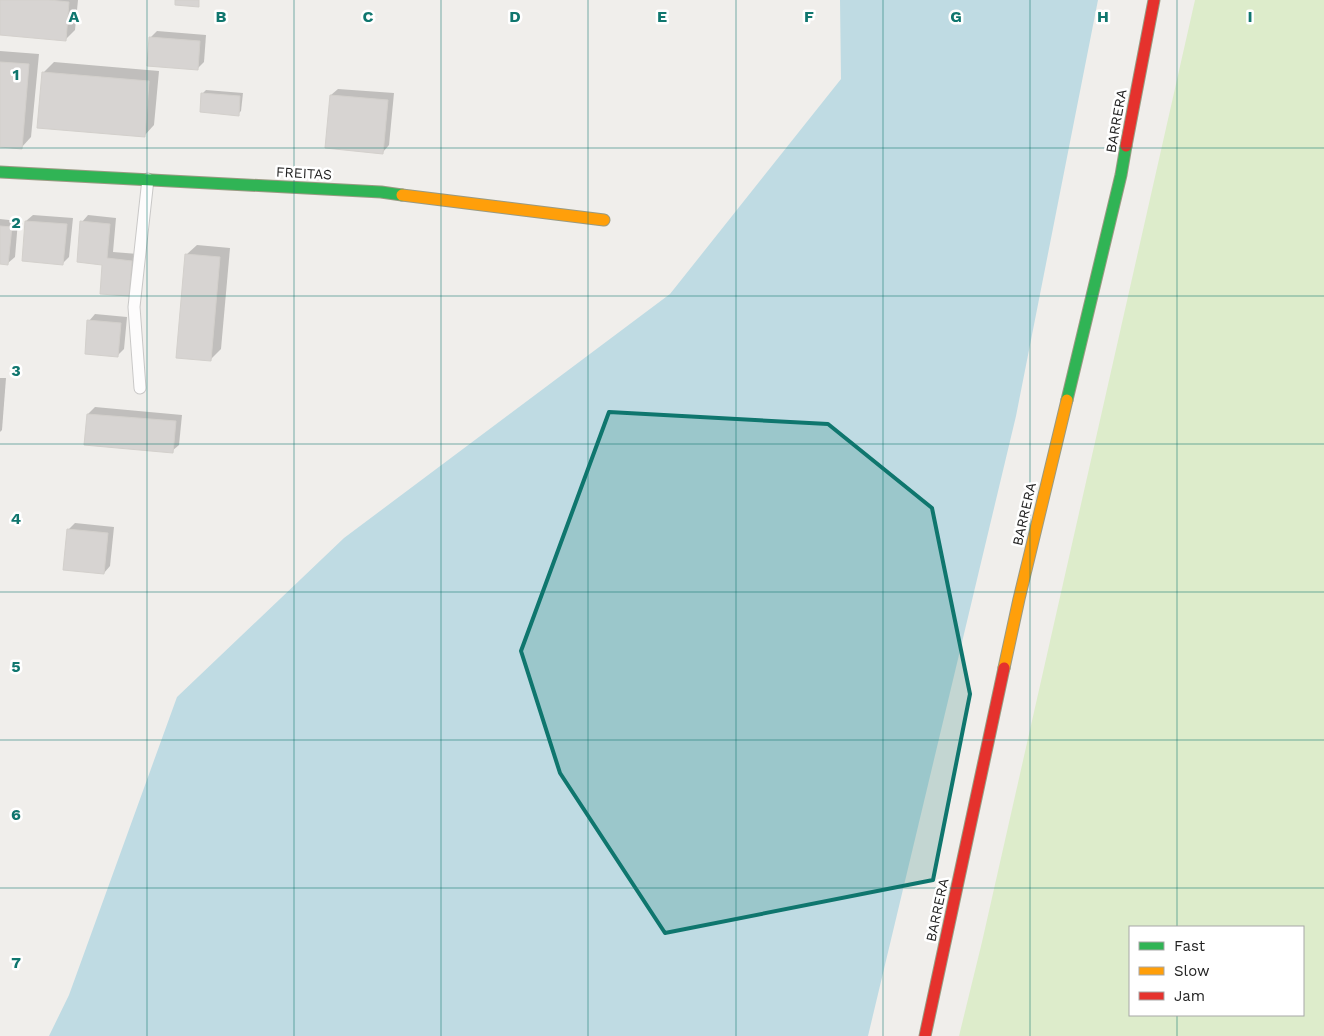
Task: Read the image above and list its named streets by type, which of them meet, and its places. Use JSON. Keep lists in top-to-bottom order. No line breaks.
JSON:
{"streets":{"street":["BARRERA","FREITAS"]},"legend":["Fast","Slow","Jam"],"grid":{"columns":["A","B","C","D","E","F","G","H","I"],"rows":["1","2","3","4","5","6","7"]}}
